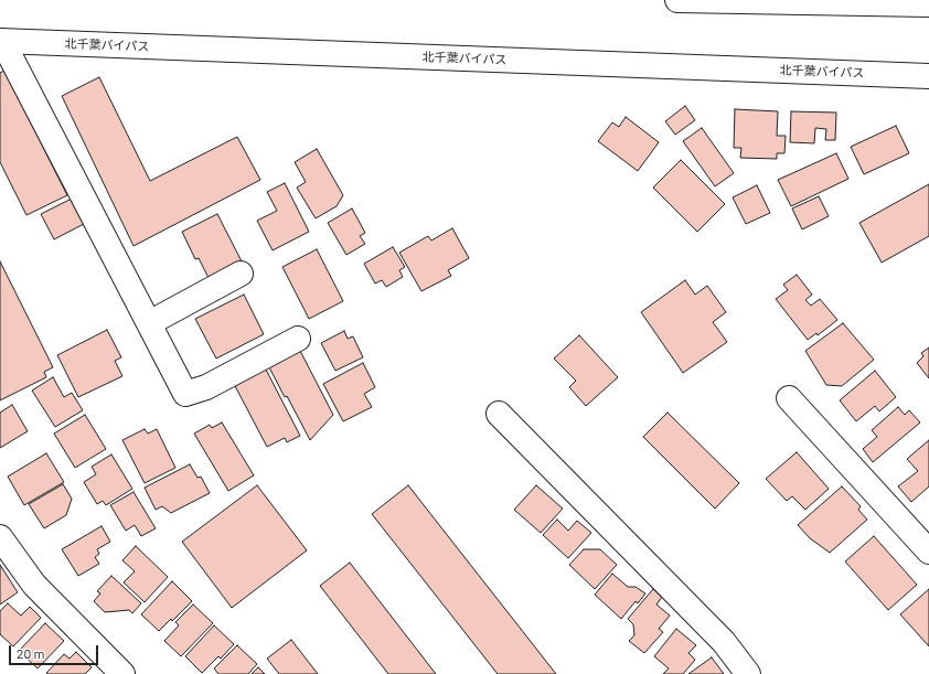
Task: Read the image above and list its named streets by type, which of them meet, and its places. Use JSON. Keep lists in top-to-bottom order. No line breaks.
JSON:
{"streets":{"main road":["北千葉バイパス"]},"scale_bar":"20 m"}
